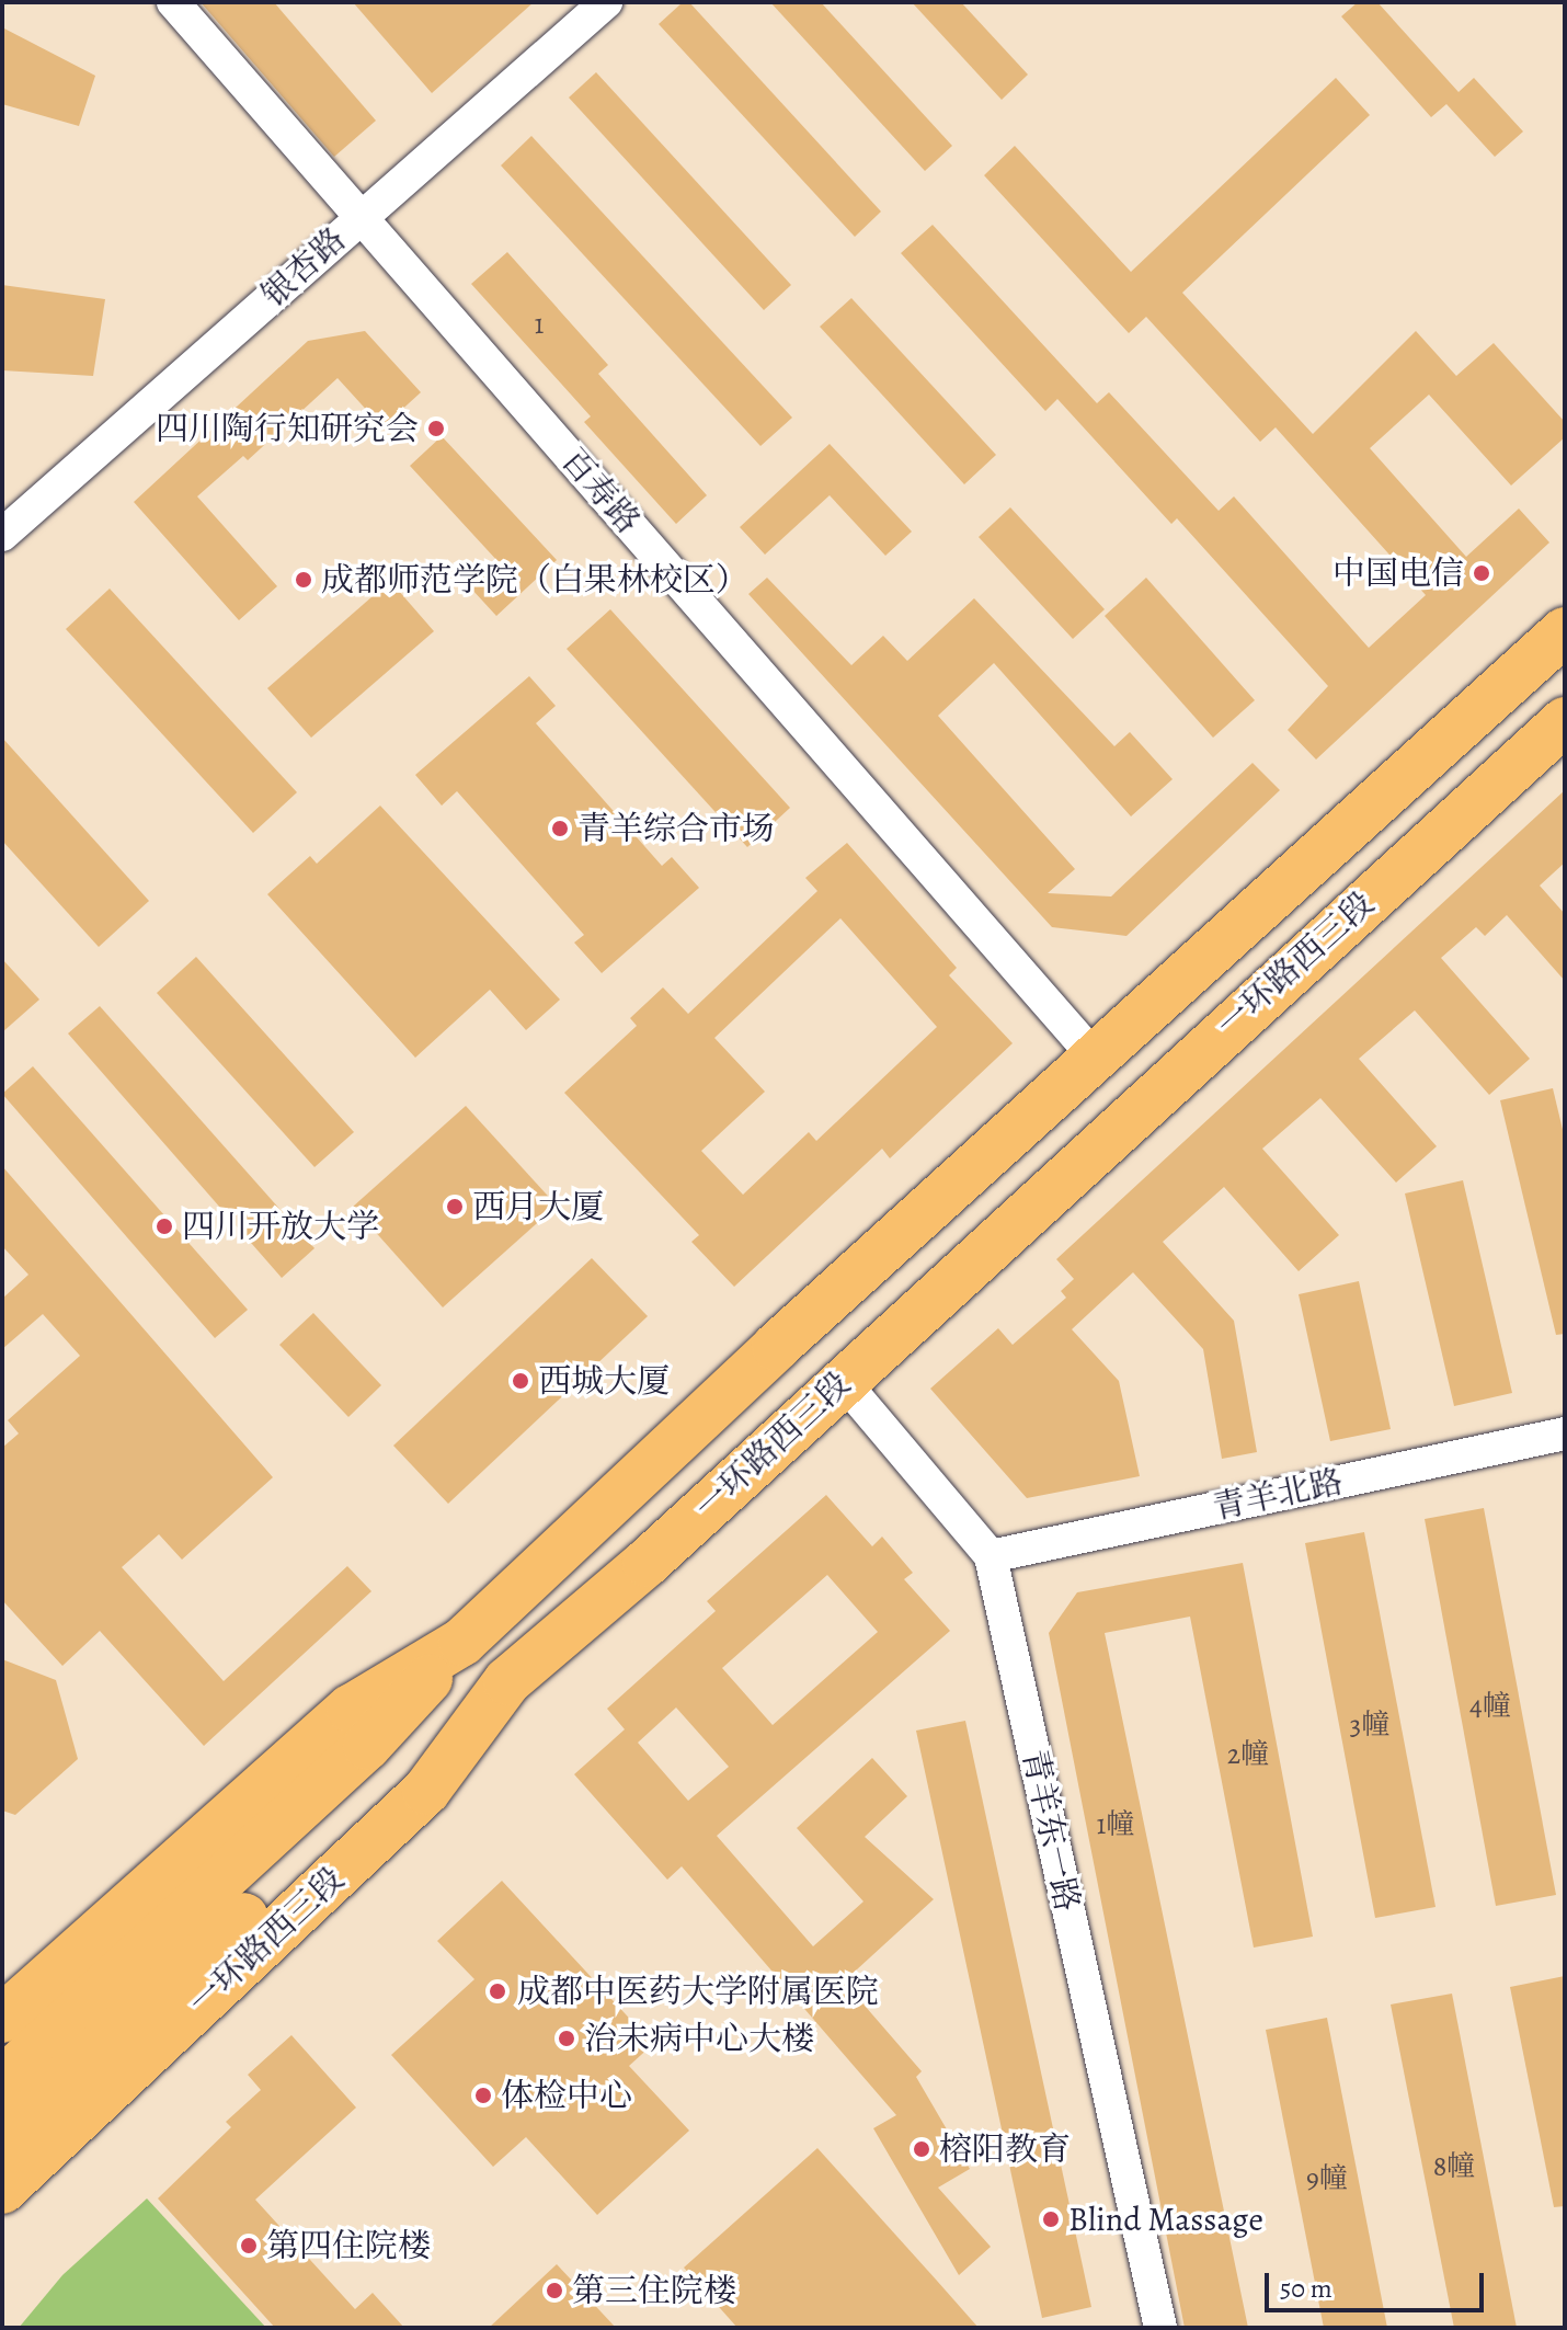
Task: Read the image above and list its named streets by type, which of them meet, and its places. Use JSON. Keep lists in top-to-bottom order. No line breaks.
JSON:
{"streets":{"main road":["一环路西三段"],"street":["银杏路","百寿路","青羊北路","青羊东一路"]},"crossings":[["银杏路","百寿路"],["百寿路","一环路西三段"],["一环路西三段","青羊东一路"],["青羊北路","青羊东一路"]],"places":["四川陶行知研究会","中国电信","成都师范学院（白果林校区）","青羊综合市场","西月大厦","四川开放大学","西城大厦","成都中医药大学附属医院","治未病中心大楼","体检中心","榕阳教育","Blind Massage","第四住院楼","第三住院楼"],"house_numbers":["1","4幢","3幢","2幢","1幢","8幢","9幢"],"scale_bar":"50 m"}
